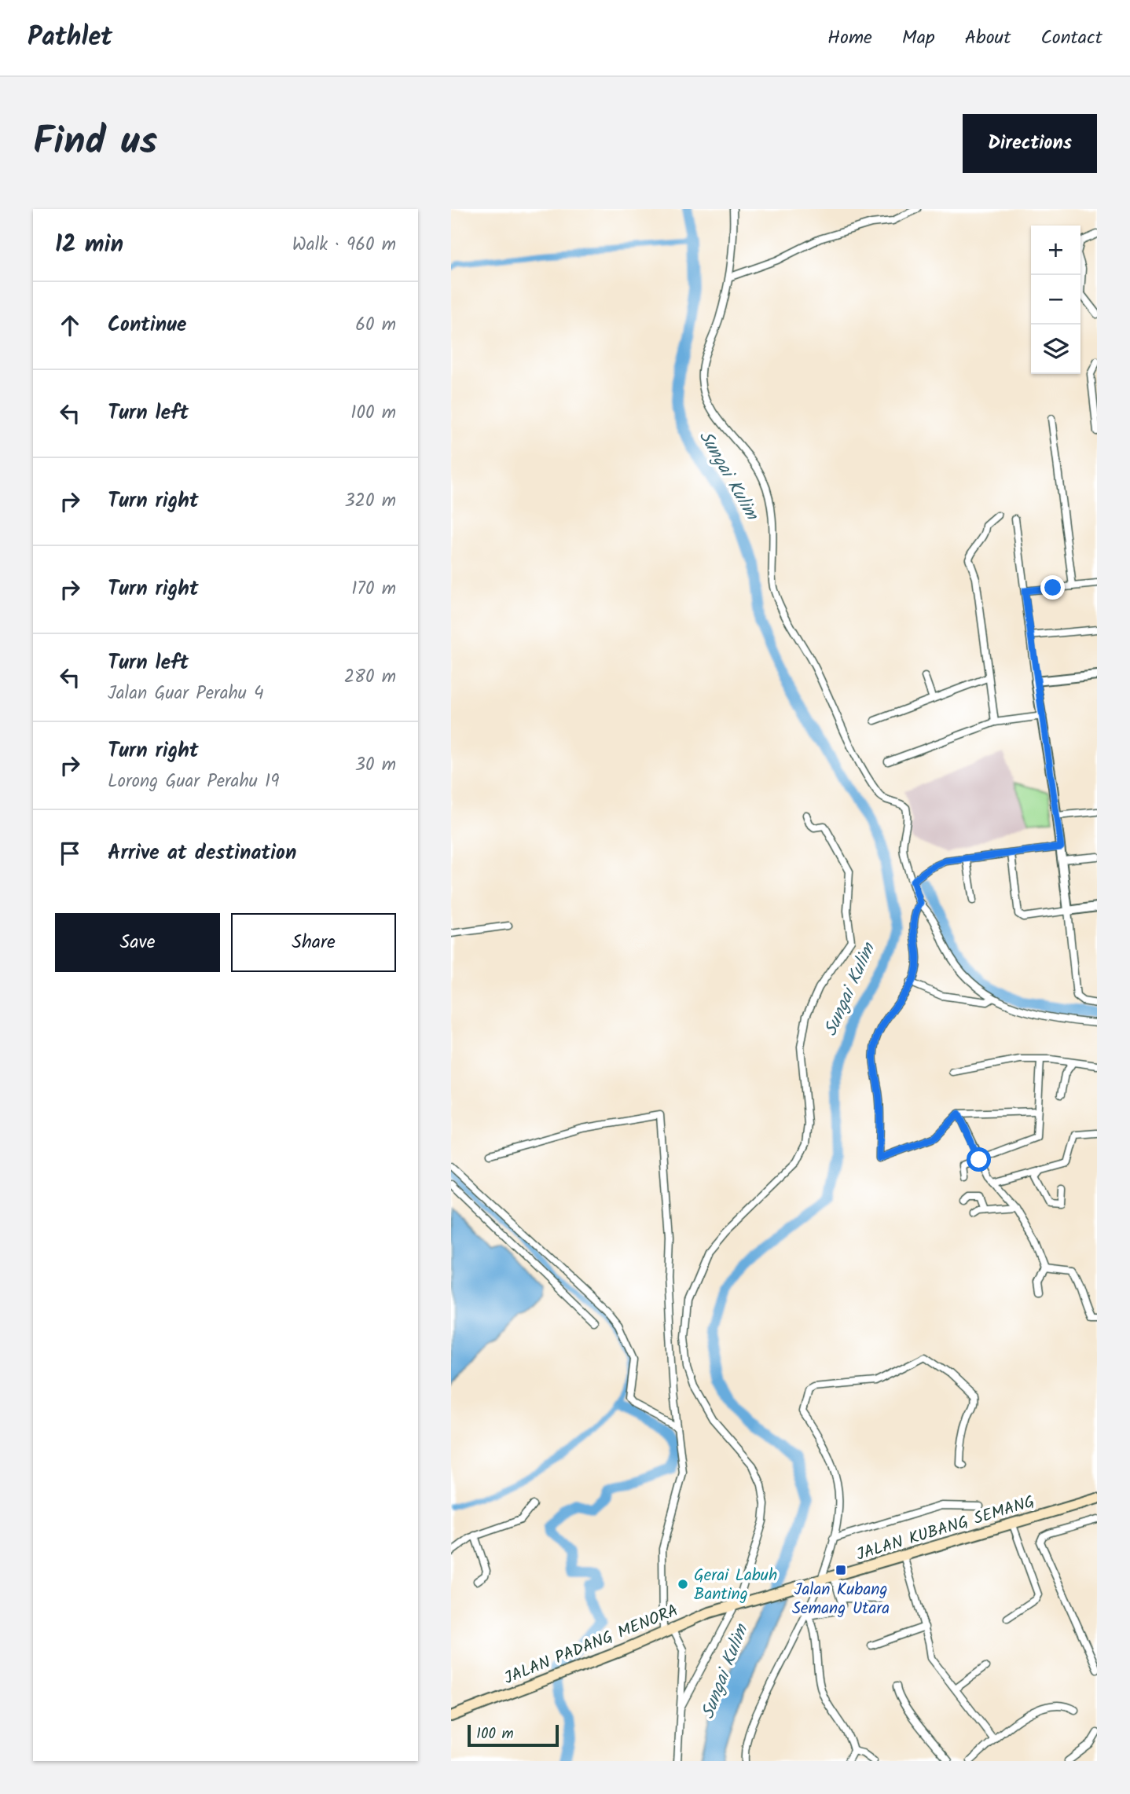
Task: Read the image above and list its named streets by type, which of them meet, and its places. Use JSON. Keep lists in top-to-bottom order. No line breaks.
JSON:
{"streets":{"main road":["JALAN KUBANG SEMANG","JALAN PADANG MENORA"]},"crossings":[["JALAN KUBANG SEMANG","JALAN PADANG MENORA"]],"water":["Sungai Kulim"],"places":{"transit":["Jalan Kubang Semang Utara"],"other":["Gerai Labuh Banting"]},"scale_bar":"100 m","page":{"header":"Pathlet","nav":["Home","Map","About","Contact"],"title":"Find us","buttons":["Directions",["Save","Share"]],"heading":["12 min","Walk · 960 m"],"map_buttons":["+","−"],"list":[["Continue","60 m"],["Turn left","100 m"],["Turn right","320 m"],["Turn right","170 m"],["Turn left","Jalan Guar Perahu 4","280 m"],["Turn right","Lorong Guar Perahu 19","30 m"],"Arrive at destination"],"scale":"100 m"}}
